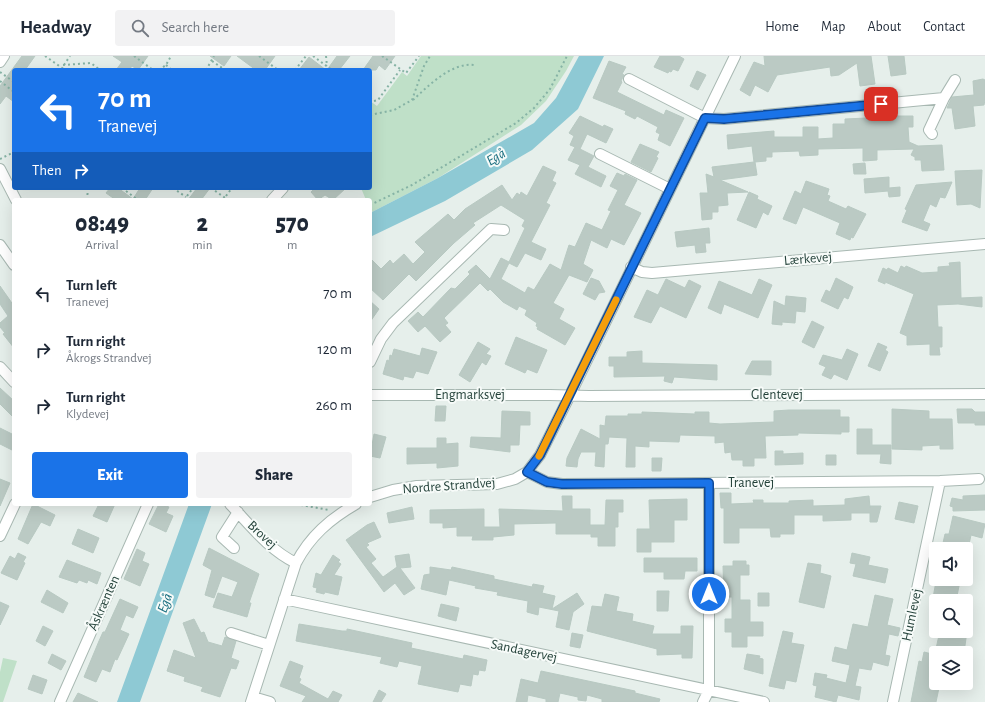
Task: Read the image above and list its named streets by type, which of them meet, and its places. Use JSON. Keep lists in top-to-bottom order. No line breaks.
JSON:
{"streets":{"street":["Lærkevej","Engmarksvej","Glentevej","Tranevej","Nordre Strandvej","Brovej","Åskrænten","Humlevej","Sandagervej"]},"crossings":[["Engmarksvej","Glentevej"],["Tranevej","Nordre Strandvej"],["Tranevej","Humlevej"]],"water":["Egå"],"page":{"header":"Headway","search":"Search here","nav":["Home","Map","About","Contact"],"turn":["70 m","Tranevej"],"then":"Then","eta":["08:49","Arrival","2","min","570","m"],"list":[{"name":"Turn left","note":"Tranevej","value":"70 m"},{"name":"Turn right","note":"Åkrogs Strandvej","value":"120 m"},{"name":"Turn right","note":"Klydevej","value":"260 m"}],"buttons":["Exit","Share"]}}
